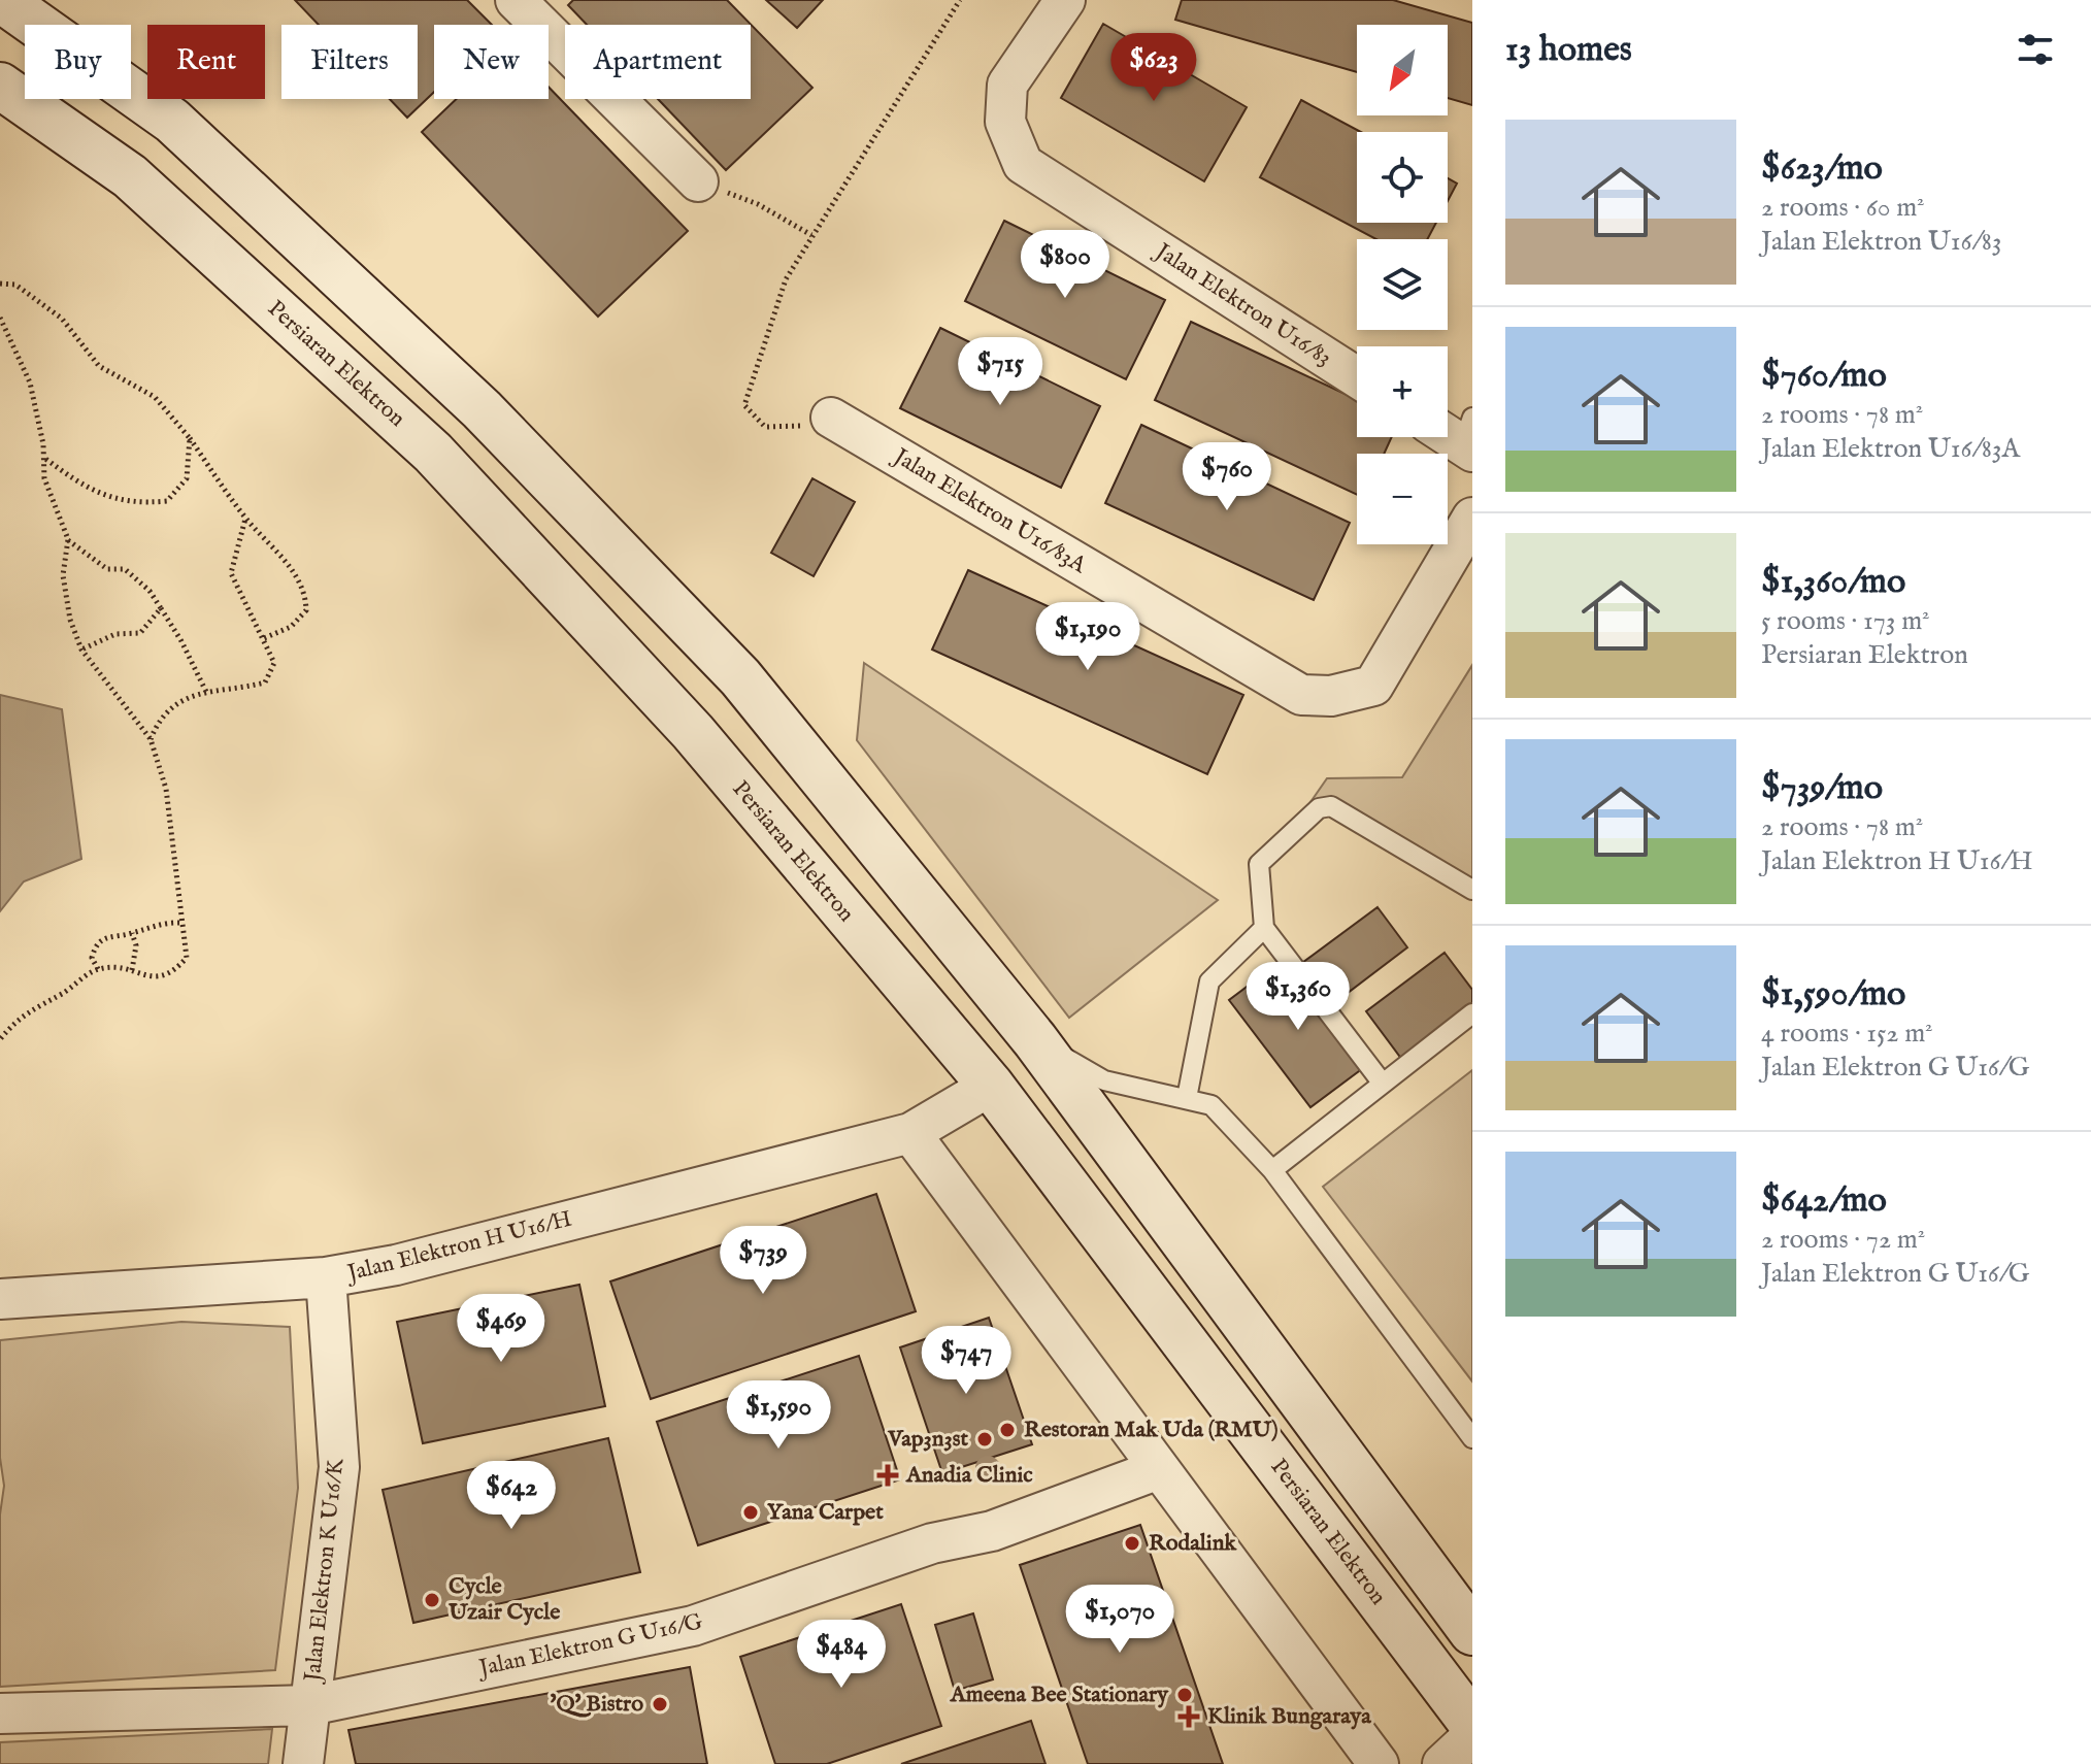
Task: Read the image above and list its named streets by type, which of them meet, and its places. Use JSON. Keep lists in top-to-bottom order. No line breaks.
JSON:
{"streets":{"main road":["Persiaran Elektron"],"street":["Jalan Elektron U16/83","Jalan Elektron U16/83A","Jalan Elektron H U16/H","Jalan Elektron K U16/K","Jalan Elektron G U16/G"]},"crossings":[["Persiaran Elektron","Jalan Elektron H U16/H"],["Jalan Elektron H U16/H","Jalan Elektron K U16/K"],["Jalan Elektron K U16/K","Jalan Elektron G U16/G"]],"places":{"other":["Restoran Mak Uda (RMU)","Vap3n3st","Yana Carpet","Rodalink","Cycle Uzair Cycle","Ameena Bee Stationary","'Q' Bistro"],"health":["Anadia Clinic","Klinik Bungaraya"]},"north":"bottom left","page":{"heading":"13 homes","map_buttons":["+","−"],"chip":["Buy","Rent","Filters","New","Apartment"],"price":["$623","$800","$715","$760","$1,190","$1,360","$739","$469","$747","$1,590","$642","$1,070","$484"],"list":[{"name":"$623/mo","note":"2 rooms · 60 m² · Jalan Elektron U16/83"},{"name":"$760/mo","note":"2 rooms · 78 m² · Jalan Elektron U16/83A"},{"name":"$1,360/mo","note":"5 rooms · 173 m² · Persiaran Elektron"},{"name":"$739/mo","note":"2 rooms · 78 m² · Jalan Elektron H U16/H"},{"name":"$1,590/mo","note":"4 rooms · 152 m² · Jalan Elektron G U16/G"},{"name":"$642/mo","note":"2 rooms · 72 m² · Jalan Elektron G U16/G"}]}}
